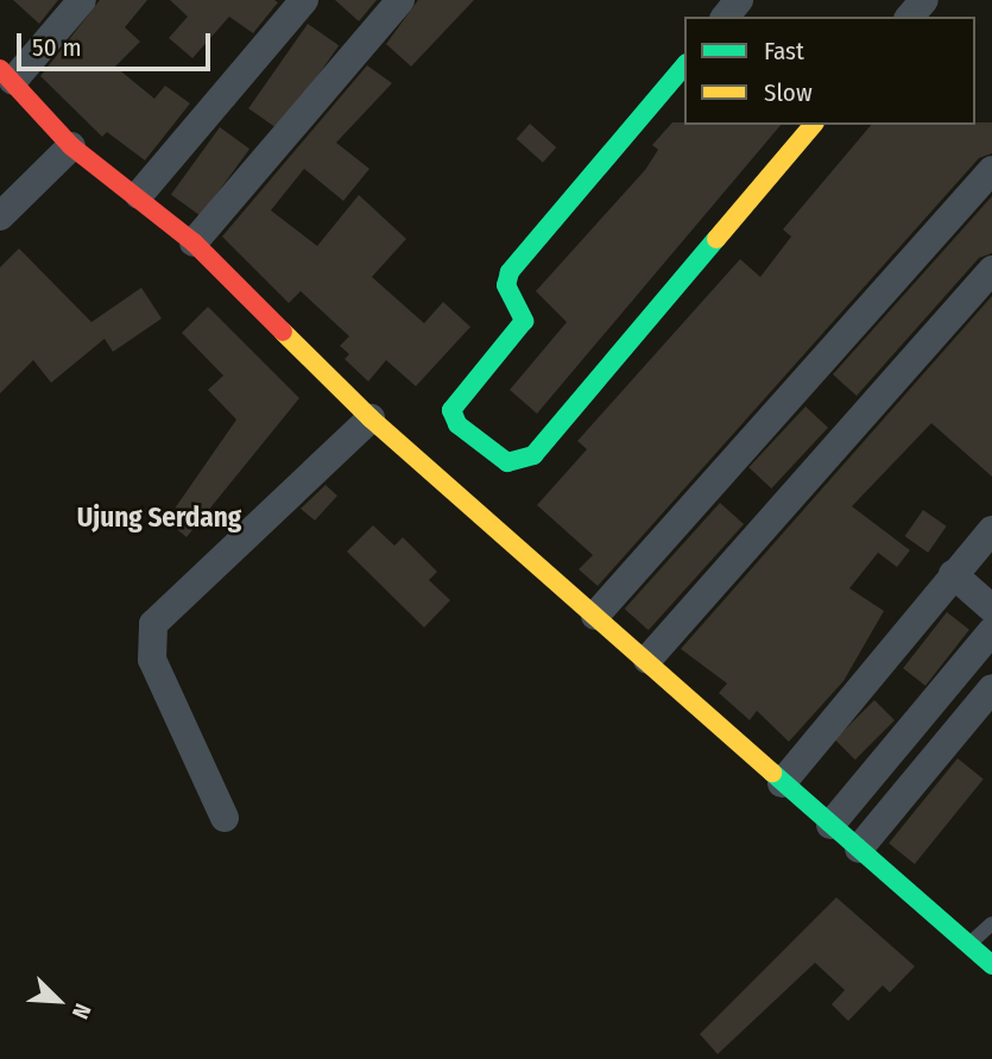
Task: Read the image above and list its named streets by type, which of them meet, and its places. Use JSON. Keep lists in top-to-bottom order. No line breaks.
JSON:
{"districts":["Ujung Serdang"],"legend":["Fast","Slow"],"scale_bar":"50 m","north":"bottom right"}
